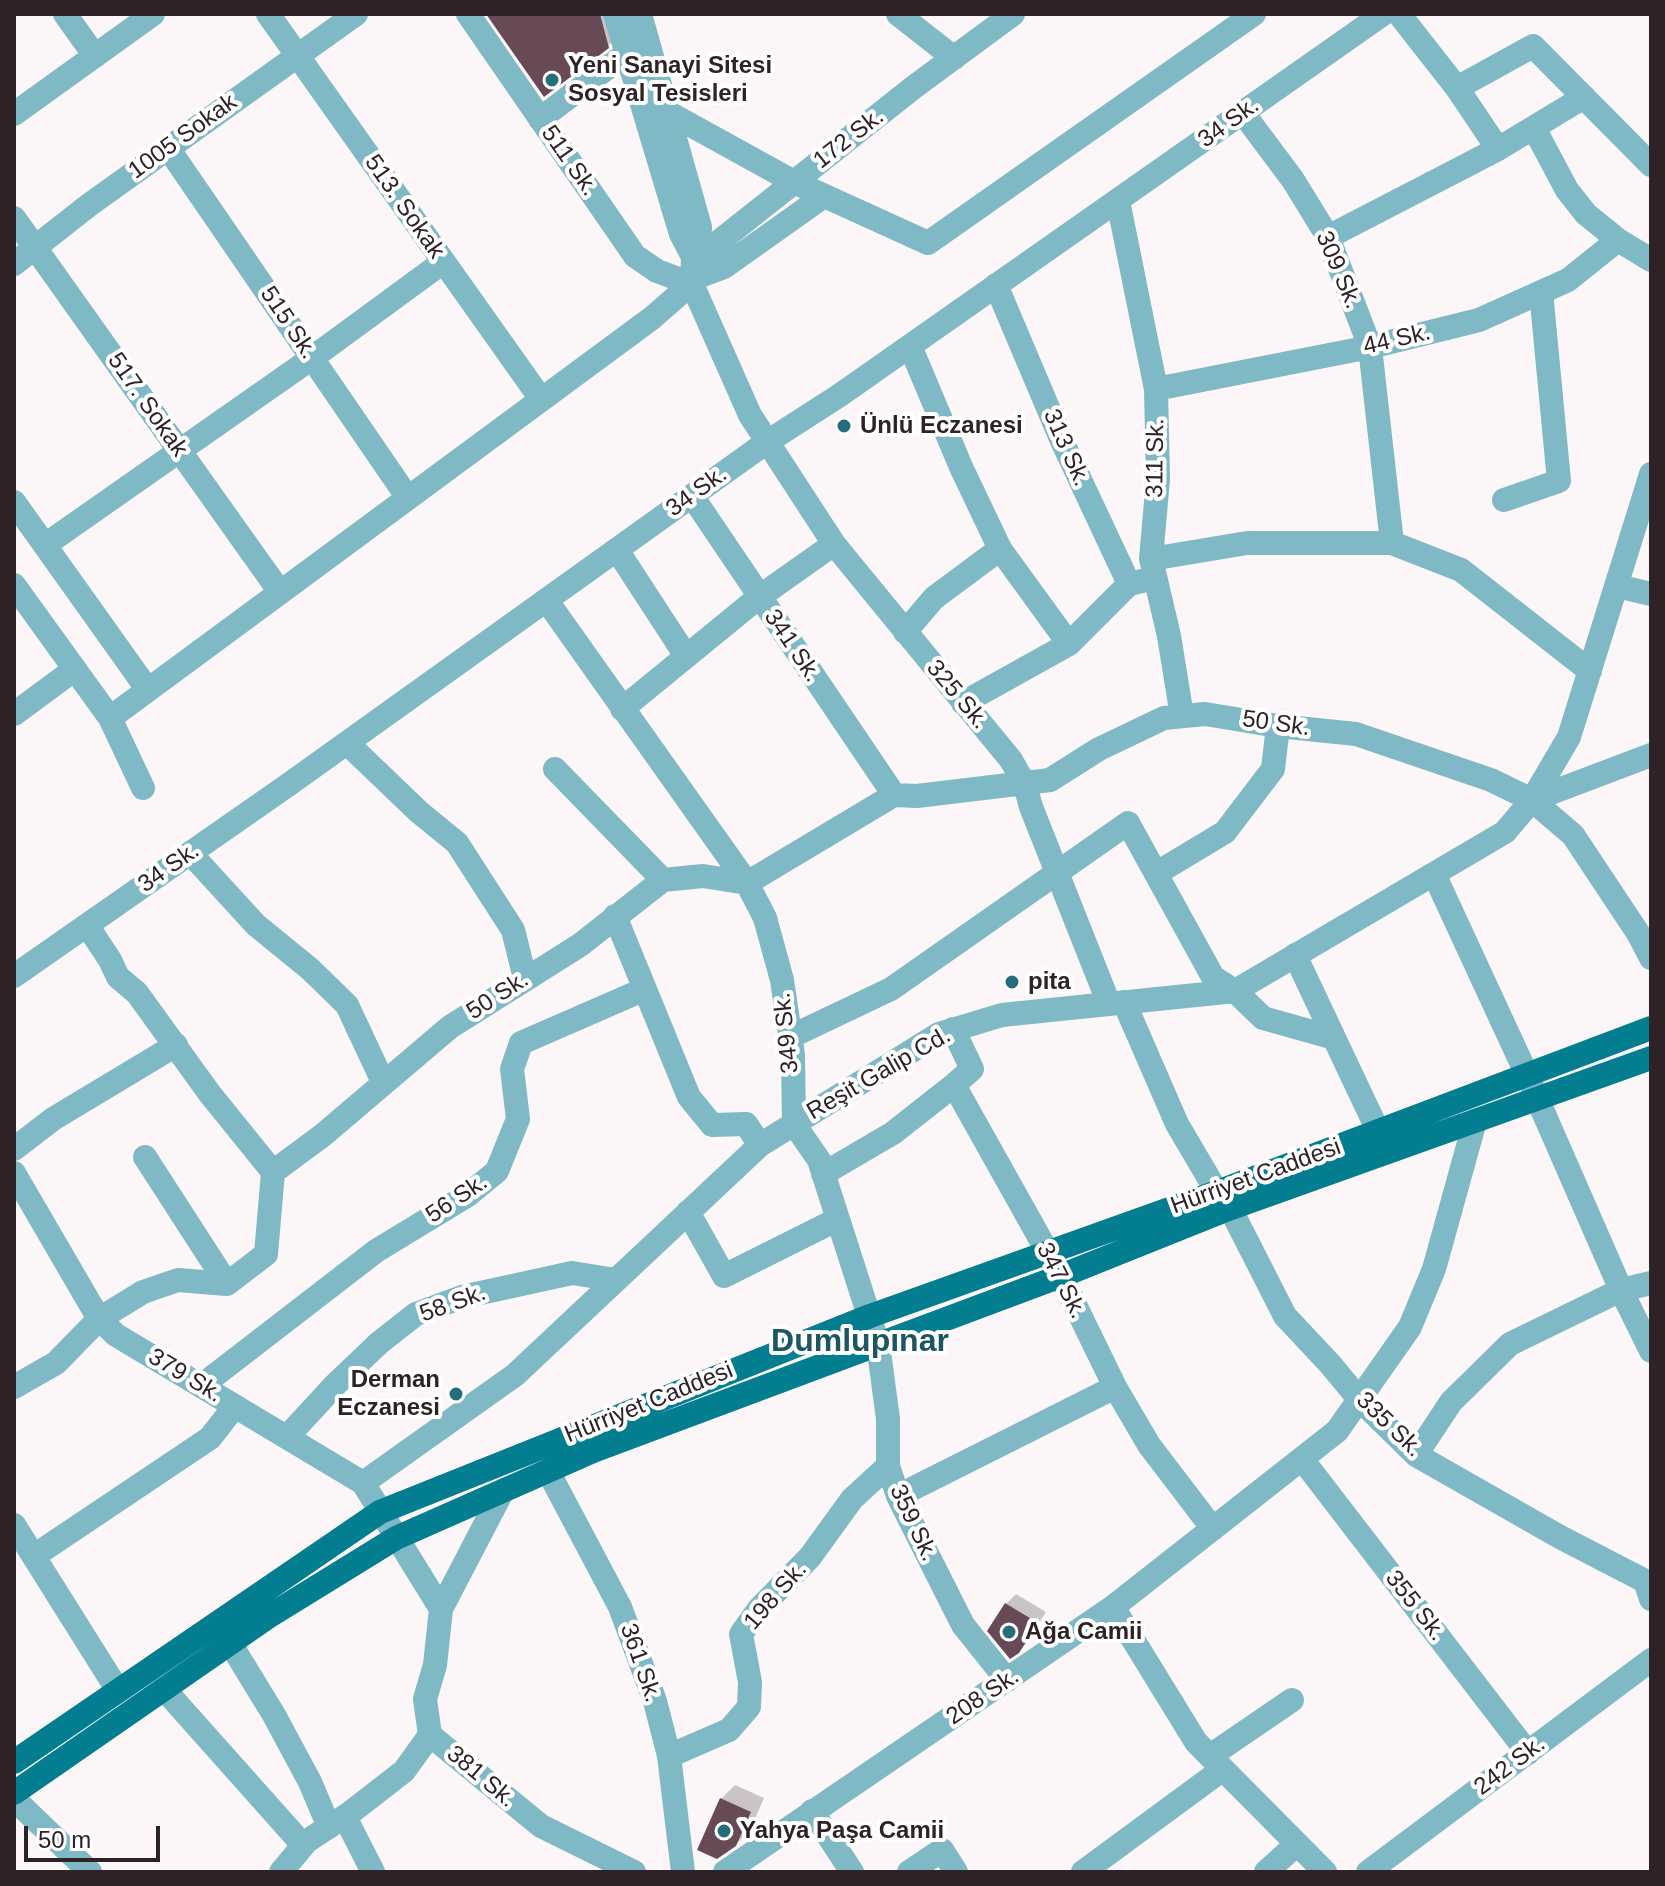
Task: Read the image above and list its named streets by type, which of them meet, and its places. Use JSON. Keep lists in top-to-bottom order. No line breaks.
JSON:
{"streets":{"main road":["Hürriyet Caddesi"],"street":["34 Sk.","1005 Sokak","172 Sk.","511 Sk.","513. Sokak","309 Sk.","515 Sk.","44 Sk.","517. Sokak","313 Sk.","311 Sk.","341 Sk.","325 Sk.","50 Sk.","349 Sk.","Reşit Galip Cd.","56 Sk.","347 Sk.","58 Sk.","379 Sk.","335 Sk.","359 Sk.","198 Sk.","355 Sk.","361 Sk.","208 Sk.","242 Sk.","381 Sk."]},"crossings":[["34 Sk.","309 Sk."],["34 Sk.","313 Sk."],["34 Sk.","311 Sk."],["34 Sk.","341 Sk."],["34 Sk.","325 Sk."],["34 Sk.","349 Sk."],["1005 Sokak","513. Sokak"],["1005 Sokak","515 Sk."],["1005 Sokak","517. Sokak"],["172 Sk.","511 Sk."],["172 Sk.","325 Sk."],["511 Sk.","325 Sk."],["309 Sk.","44 Sk."],["44 Sk.","311 Sk."],["311 Sk.","50 Sk."],["341 Sk.","50 Sk."],["325 Sk.","50 Sk."],["325 Sk.","Reşit Galip Cd."],["325 Sk.","Hürriyet Caddesi"],["325 Sk.","335 Sk."],["50 Sk.","Reşit Galip Cd."],["349 Sk.","Reşit Galip Cd."],["Reşit Galip Cd.","58 Sk."],["Reşit Galip Cd.","379 Sk."],["Hürriyet Caddesi","347 Sk."],["Hürriyet Caddesi","379 Sk."],["Hürriyet Caddesi","335 Sk."],["Hürriyet Caddesi","359 Sk."],["Hürriyet Caddesi","361 Sk."],["Hürriyet Caddesi","208 Sk."],["56 Sk.","379 Sk."],["347 Sk.","208 Sk."],["58 Sk.","379 Sk."],["335 Sk.","208 Sk."],["359 Sk.","198 Sk."],["359 Sk.","208 Sk."],["198 Sk.","361 Sk."],["355 Sk.","208 Sk."],["355 Sk.","242 Sk."]],"districts":["Dumlupınar"],"places":["Yeni Sanayi Sitesi Sosyal Tesisleri","Ünlü Eczanesi","pita","Derman Eczanesi","Ağa Camii","Yahya Paşa Camii"],"scale_bar":"50 m"}
